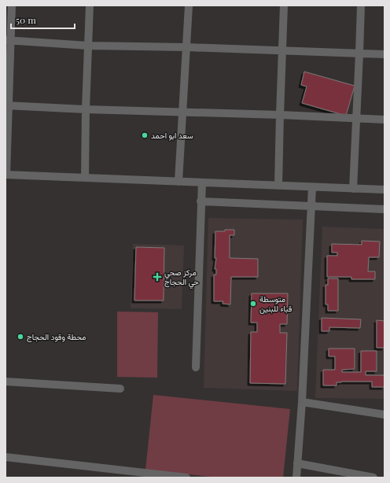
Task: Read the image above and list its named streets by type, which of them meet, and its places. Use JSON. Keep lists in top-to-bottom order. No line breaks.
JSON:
{"places":{"other":["سعد ابو احمد","متوسطة قباء للبنين","محطة وقود الحجاج"],"health":["مركز صحي حي الحجاج"]},"scale_bar":"50 m"}
